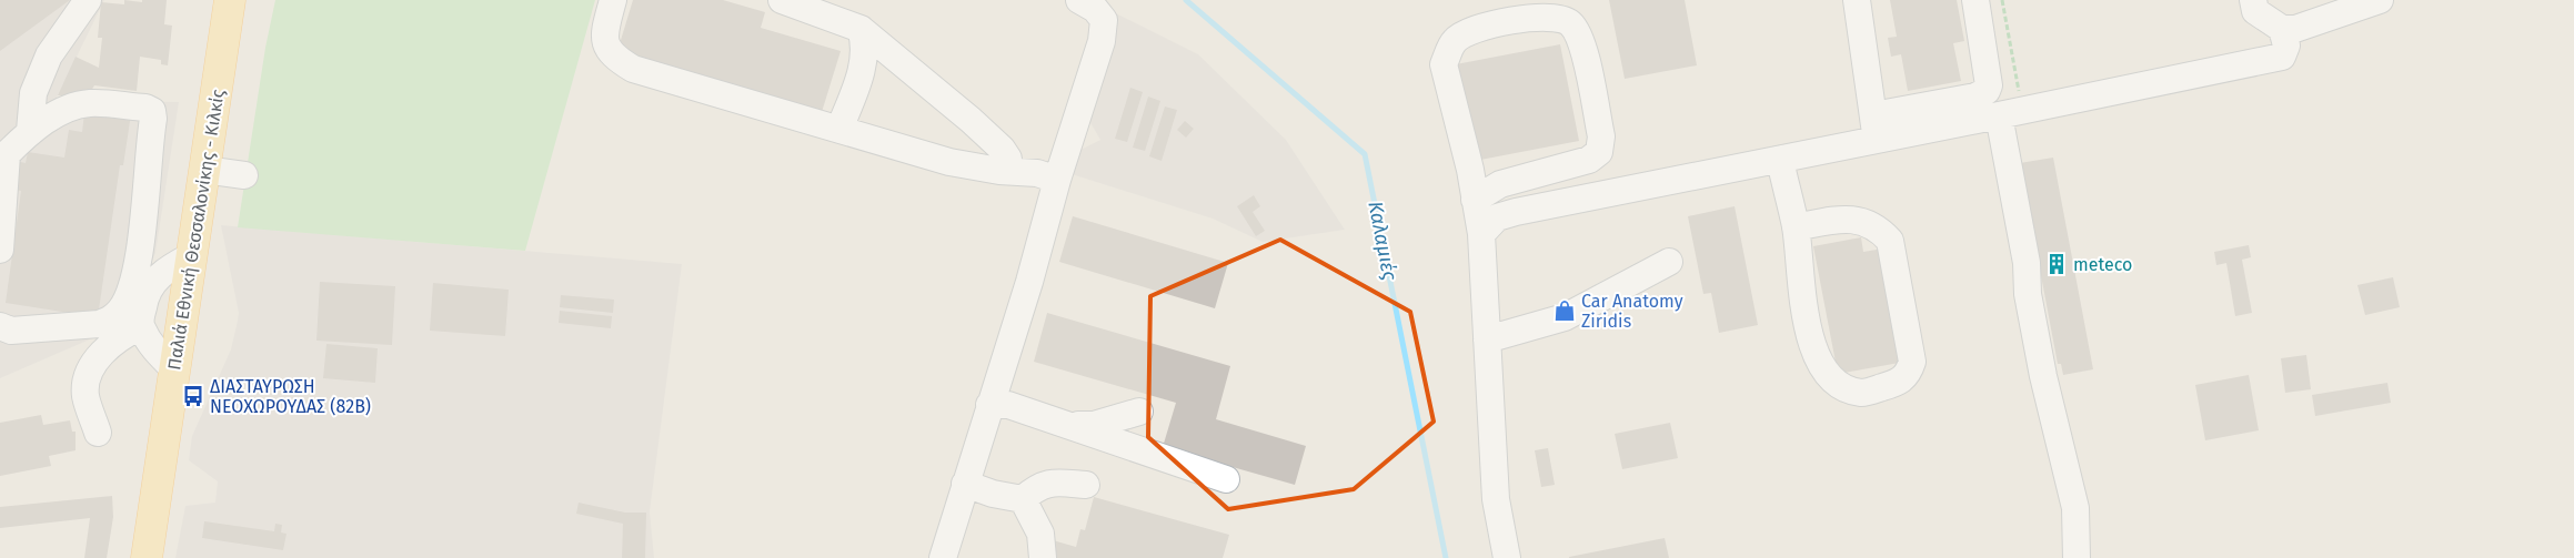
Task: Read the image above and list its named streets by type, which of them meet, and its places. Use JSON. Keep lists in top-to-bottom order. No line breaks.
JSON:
{"streets":{"main road":["Παλιά Εθνική Θεσσαλονίκης - Κιλκίς"]},"water":["Καλαμιές"],"places":{"building":["meteco"],"shop":["Car Anatomy Ziridis"],"bus stop":["ΔΙΑΣΤΑΥΡΩΣΗ ΝΕΟΧΩΡΟΥΔΑΣ (82Β)"]}}
